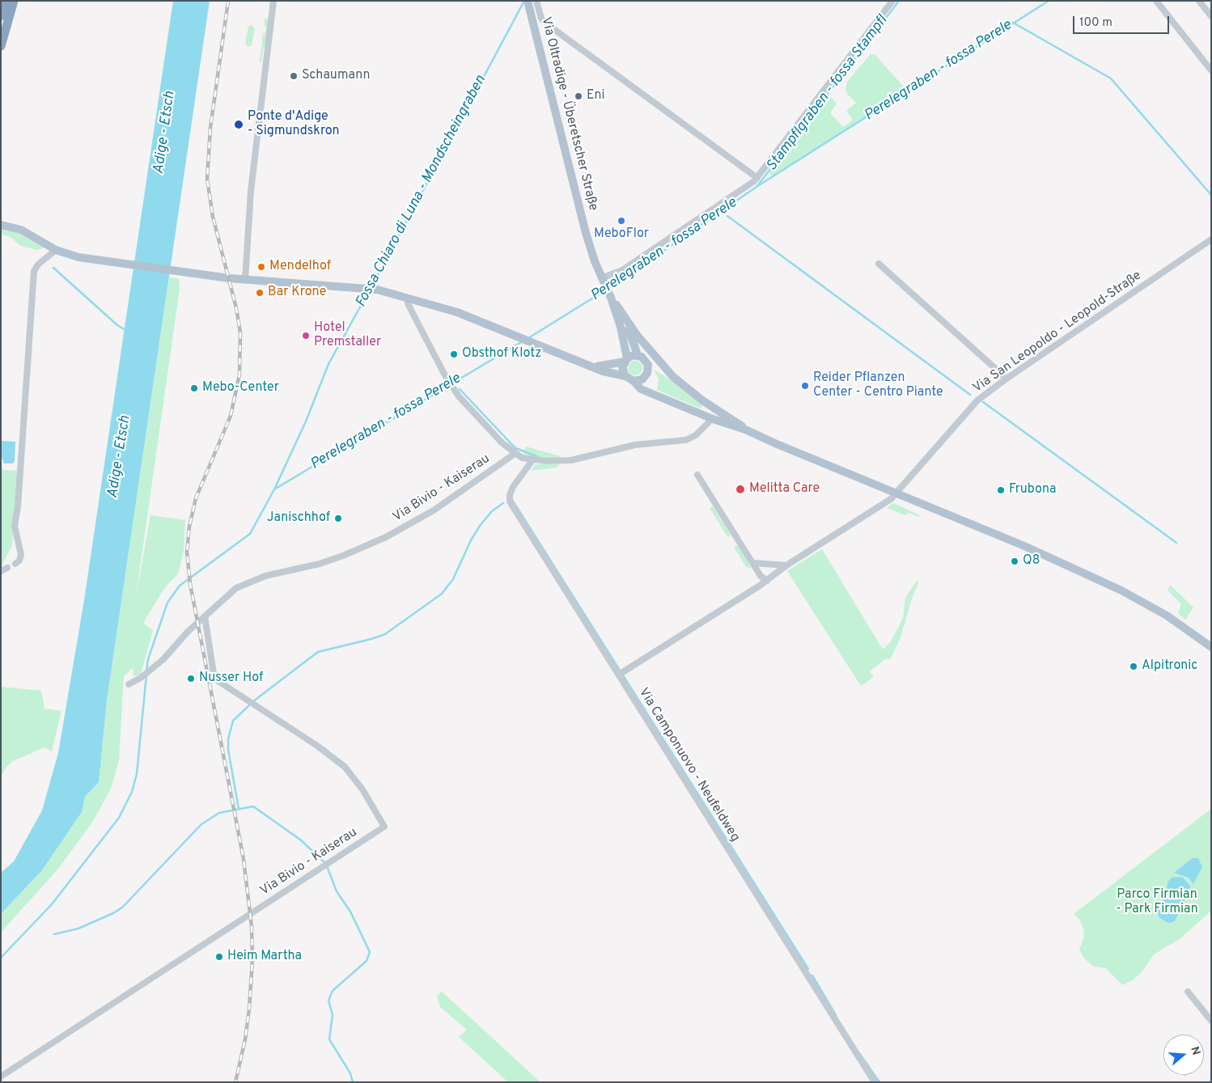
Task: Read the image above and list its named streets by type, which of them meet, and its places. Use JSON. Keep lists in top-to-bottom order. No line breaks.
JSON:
{"streets":{"main road":["Via Oltradige - Überetscher Straße"],"street":["Via San Leopoldo - Leopold-Straße","Via Bivio - Kaiserau","Via Camponuovo - Neufeldweg"]},"crossings":[["Via San Leopoldo - Leopold-Straße","Via Camponuovo - Neufeldweg"]],"water":["Perelegraben - fossa Perele","Stampflgraben - fossa Stampfl","Adige - Etsch","Fossa Chiaro di Luna - Mondscheingraben"],"parks":["Parco Firmian - Park Firmian"],"places":["Schaumann","Eni","Ponte d'Adige - Sigmundskron","MeboFlor","Mendelhof","Bar Krone","Hotel Premstaller","Obsthof Klotz","Reider Pflanzen Center - Centro Piante","Mebo-Center","Melitta Care","Frubona","Janischhof","Q8","Alpitronic","Nusser Hof","Heim Martha"],"scale_bar":"100 m","north":"right"}
